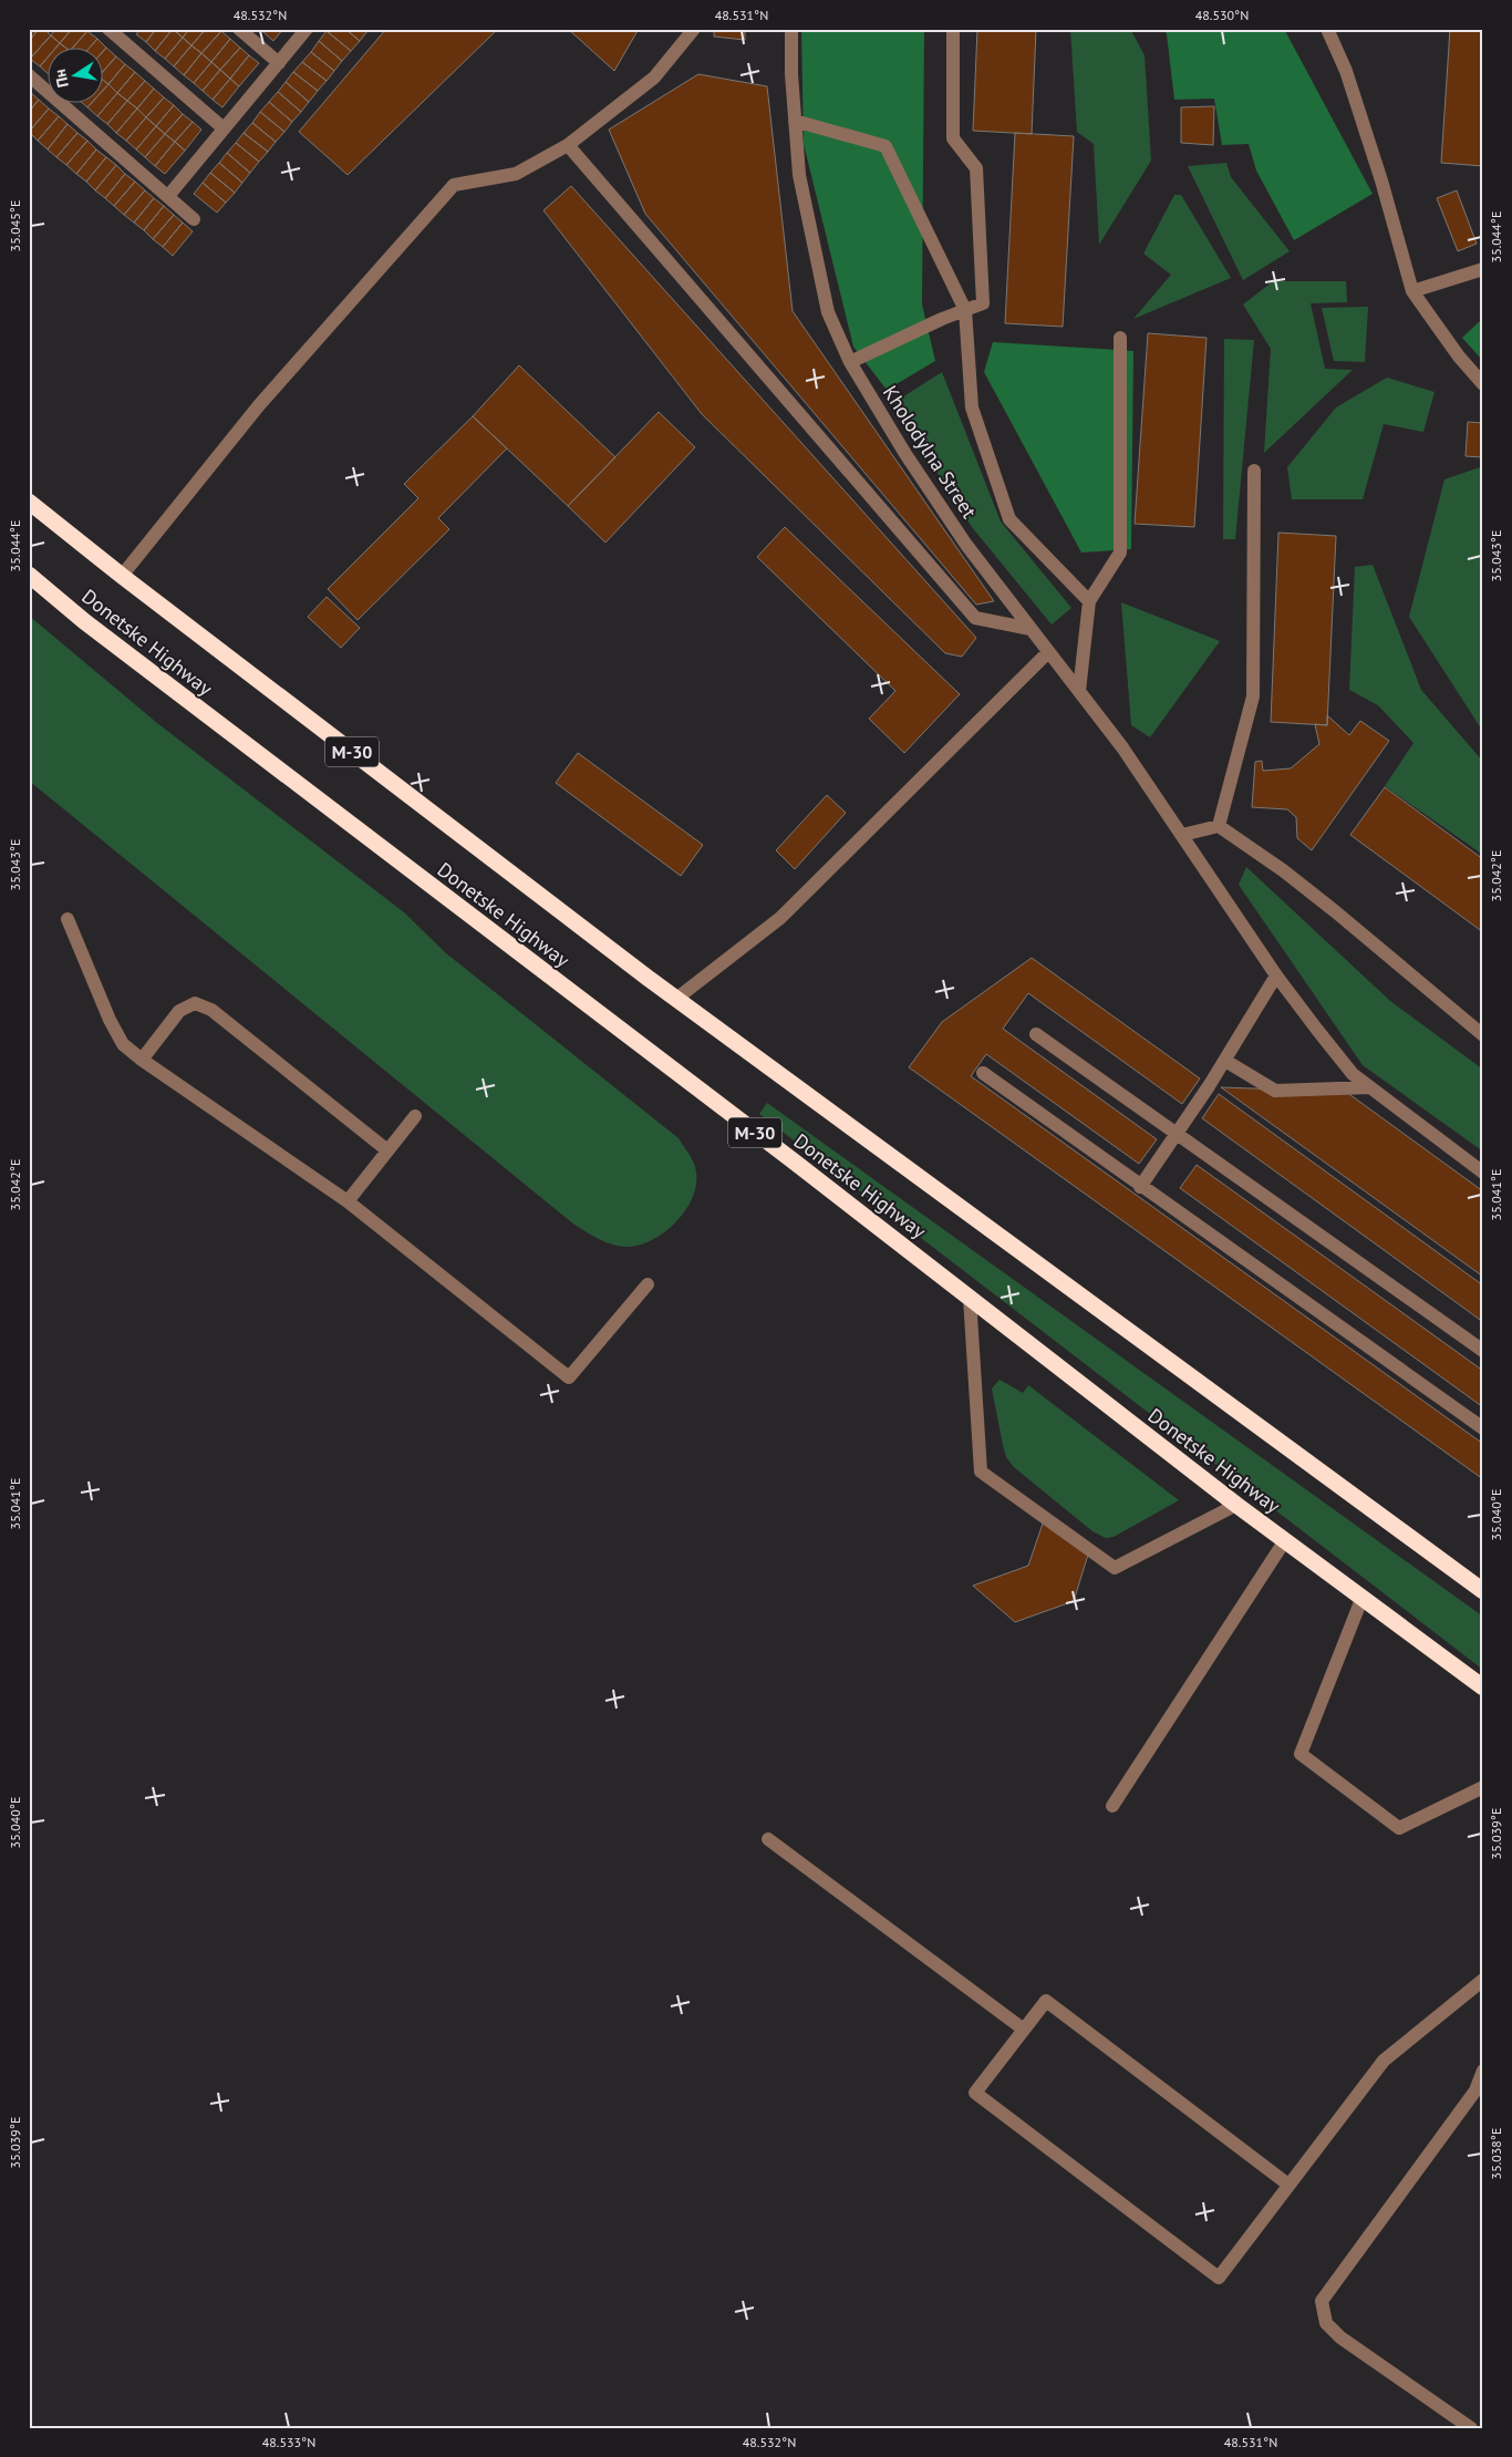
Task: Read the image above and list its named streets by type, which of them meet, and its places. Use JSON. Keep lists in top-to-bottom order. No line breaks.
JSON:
{"streets":{"highway":["Donetske Highway","М-30"],"street":["Kholodylna Street"]},"north":"left","coordinates":["48.532°N","48.531°N","48.530°N","35.045°E","35.044°E","35.043°E","35.042°E","35.041°E","35.040°E","35.039°E","35.038°E","48.533°N"]}
